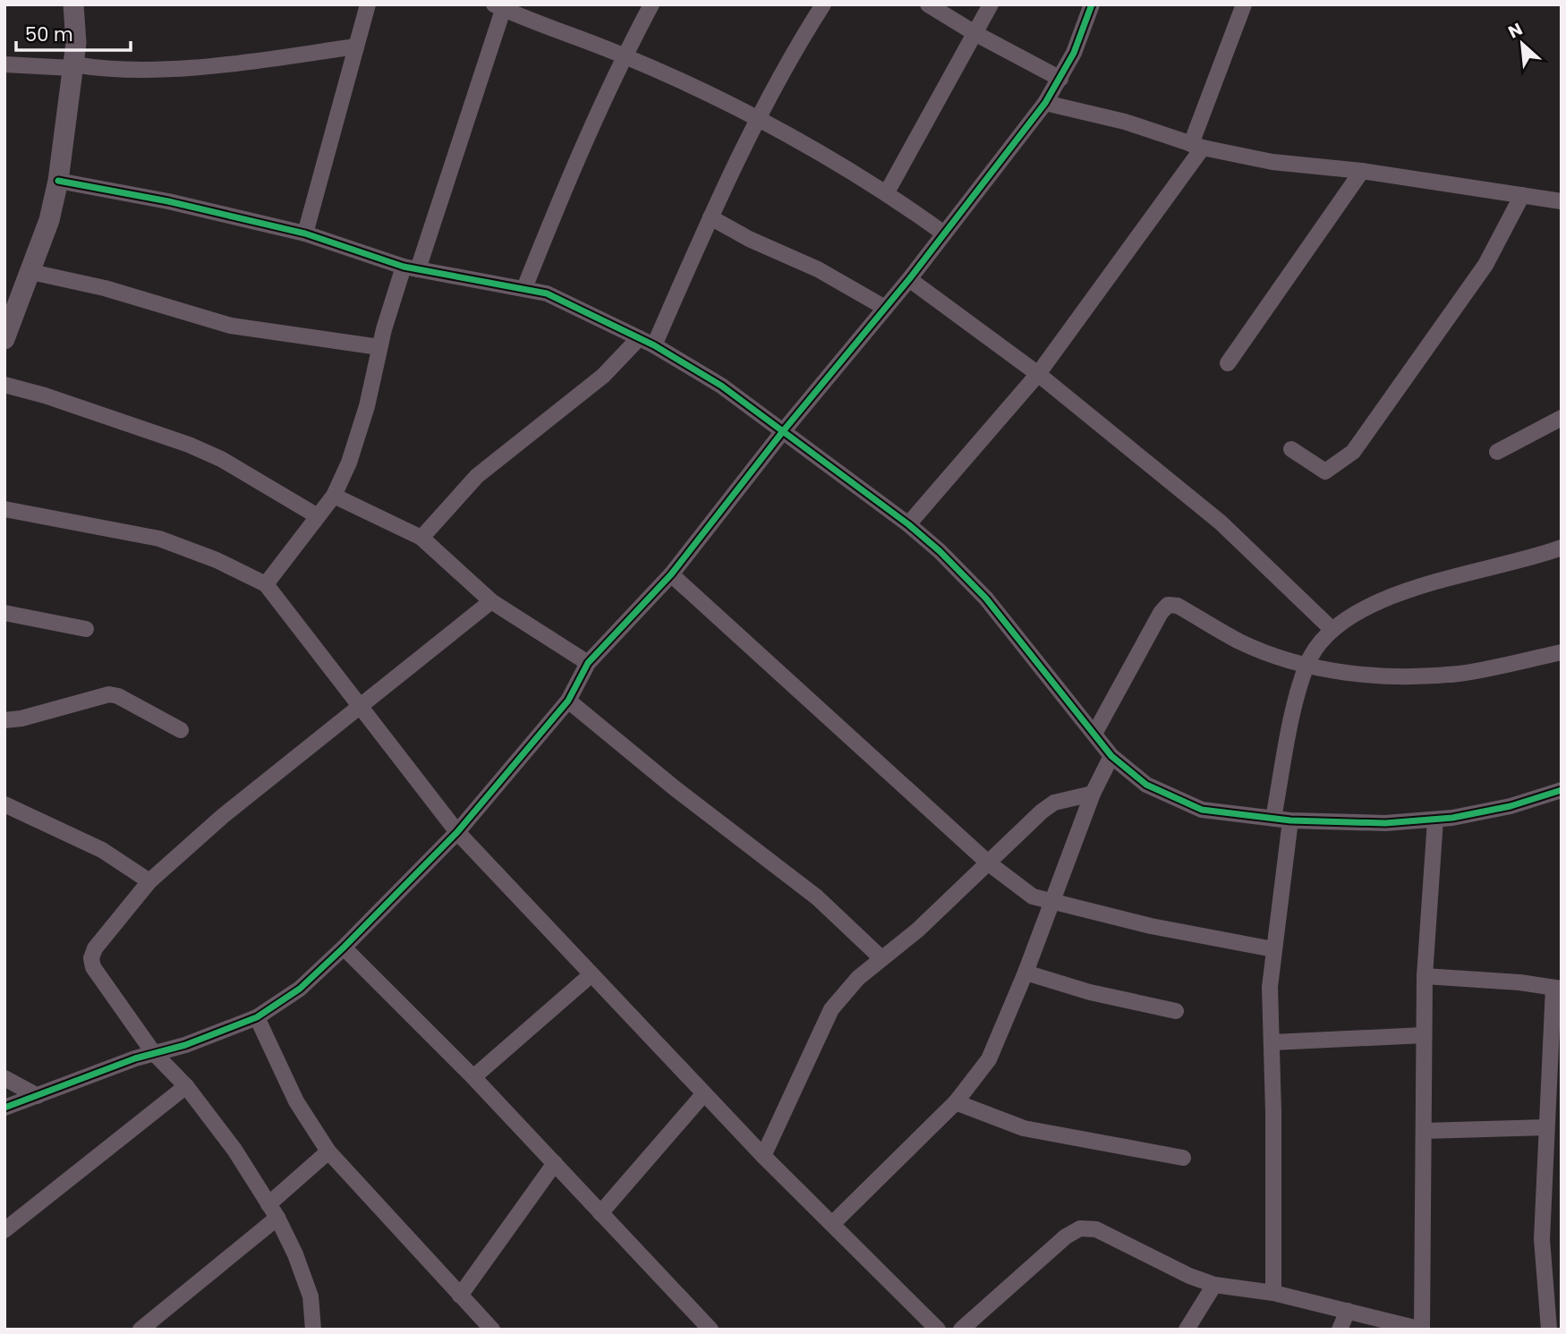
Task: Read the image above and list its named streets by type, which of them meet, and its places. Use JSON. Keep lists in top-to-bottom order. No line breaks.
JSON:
{"scale_bar":"50 m","north":"top left"}
